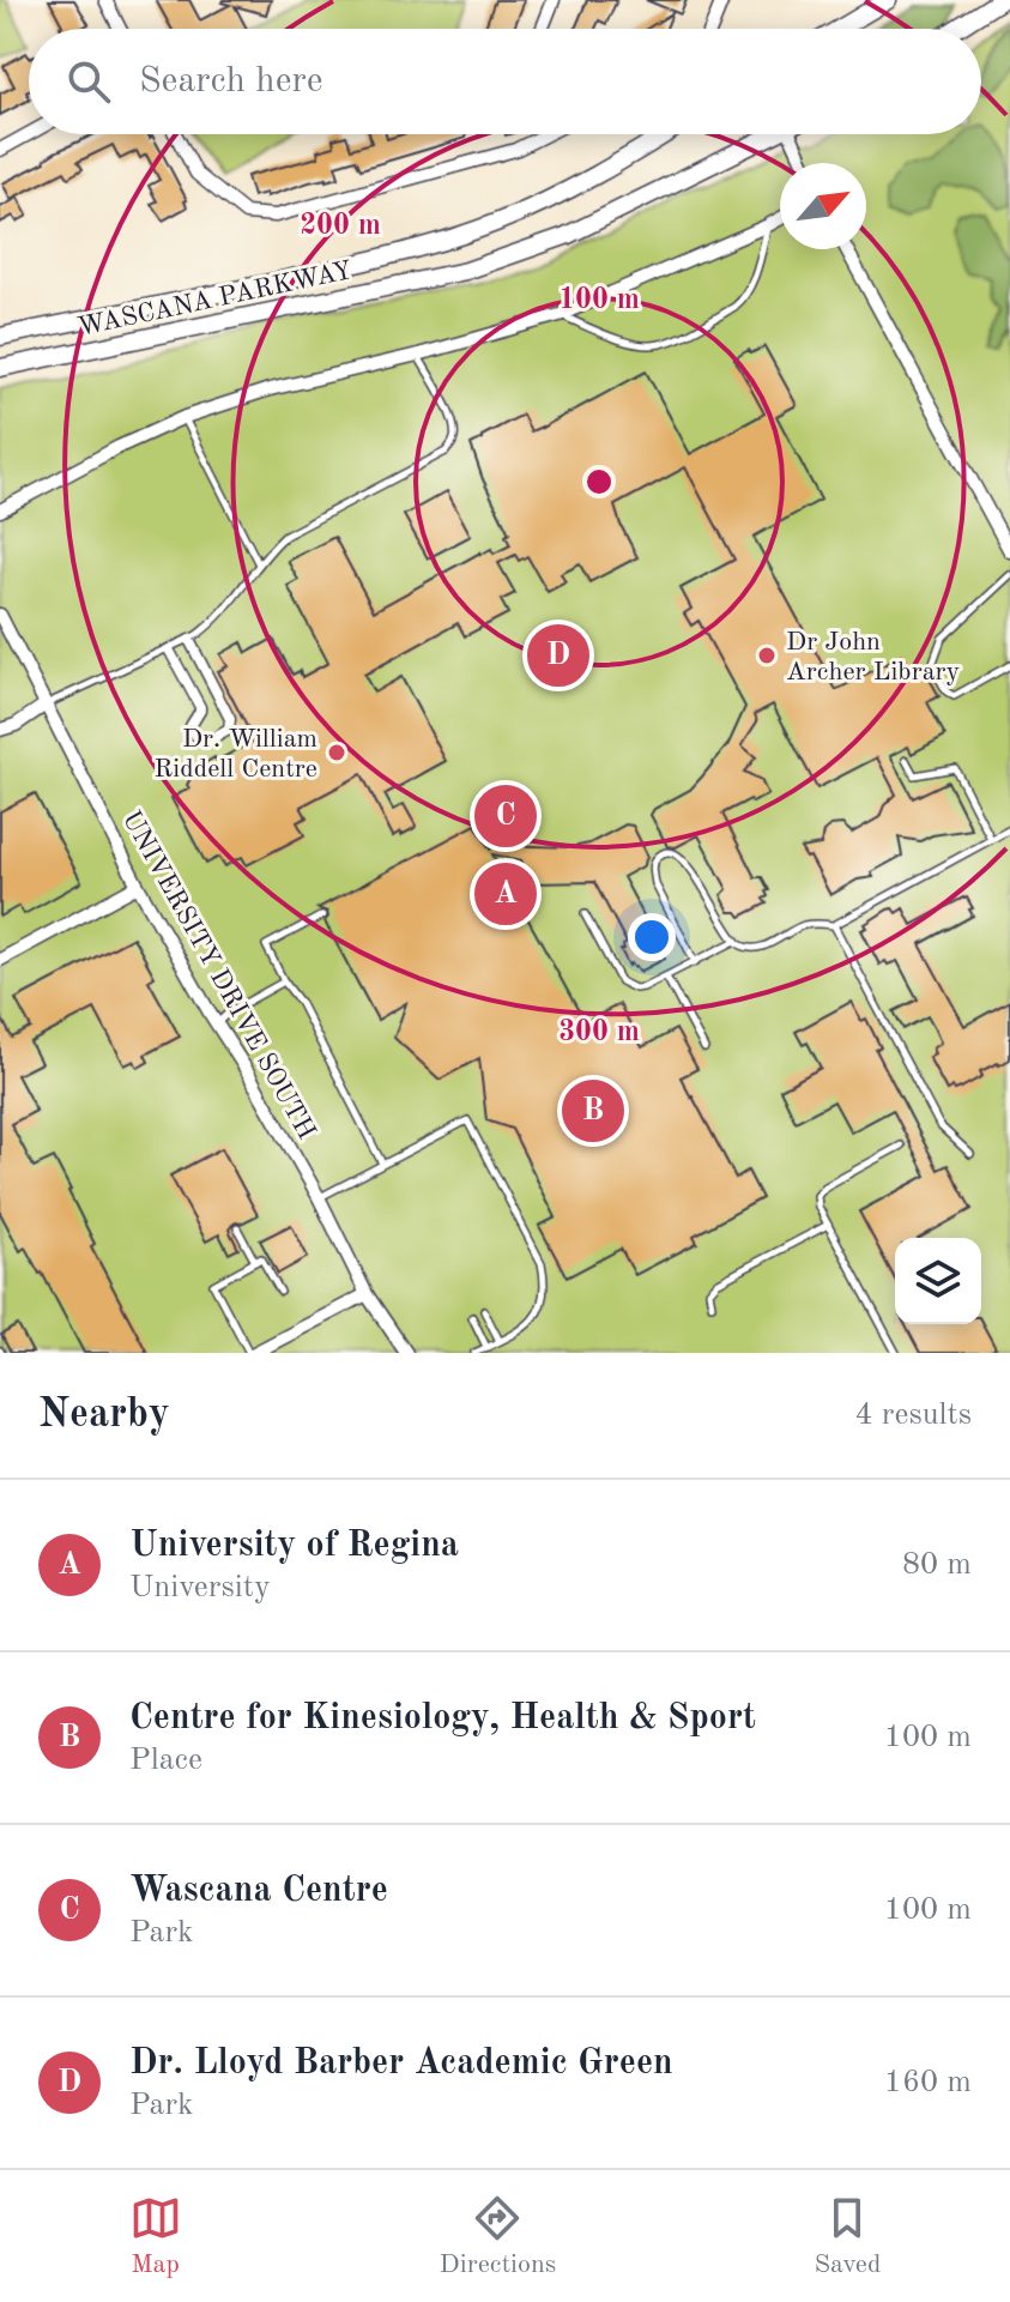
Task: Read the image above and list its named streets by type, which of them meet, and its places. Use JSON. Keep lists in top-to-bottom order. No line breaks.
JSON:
{"streets":{"main road":["WASCANA PARKWAY"],"street":["UNIVERSITY DRIVE SOUTH"]},"places":["Dr John Archer Library","Dr. William Riddell Centre"],"north":"top right","page":{"search":"Search here","pins":["D","C","A","B"],"heading":["Nearby","4 results"],"list":[{"mark":"A","name":"University of Regina","note":"University","value":"80 m"},{"mark":"B","name":"Centre for Kinesiology, Health & Sport","note":"Place","value":"100 m"},{"mark":"C","name":"Wascana Centre","note":"Park","value":"100 m"},{"mark":"D","name":"Dr. Lloyd Barber Academic Green","note":"Park","value":"160 m"}],"nav":["Map","Directions","Saved"]},"rings":["200 m","100 m","300 m"]}
